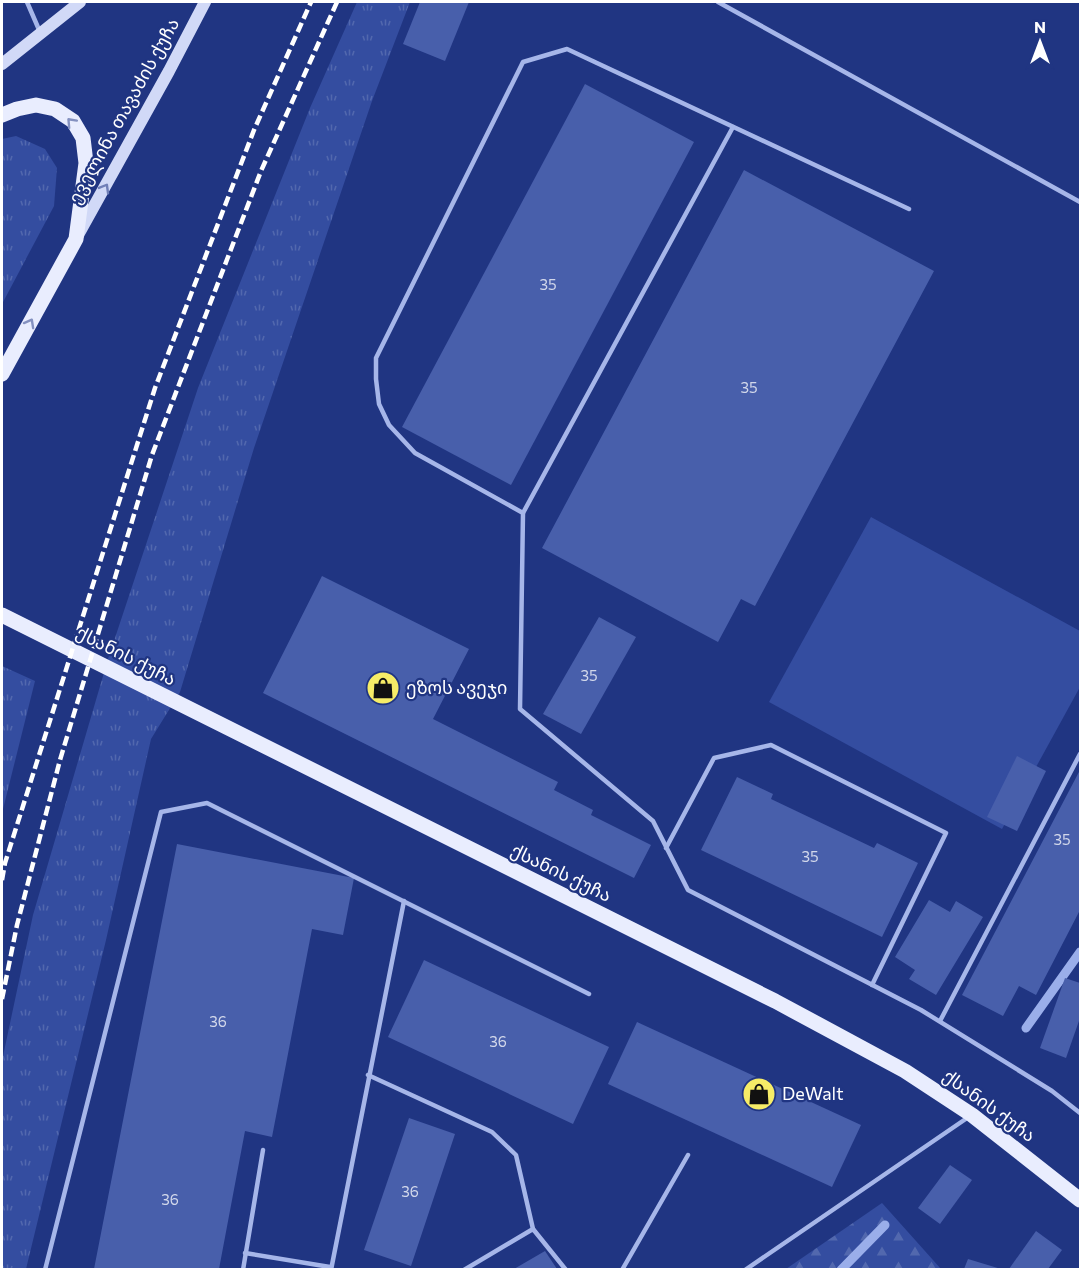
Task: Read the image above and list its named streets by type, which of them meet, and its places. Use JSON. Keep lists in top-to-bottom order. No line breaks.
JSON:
{"streets":{"main road":["ეველინა თავაძის ქუჩა","ქსანის ქუჩა"]},"one_way":["ეველინა თავაძის ქუჩა"],"places":{"shop":["ეზოს ავეჯი","DeWalt"]},"house_numbers":["35","35","35","35","35","36","36","36","36"],"north":"top"}
